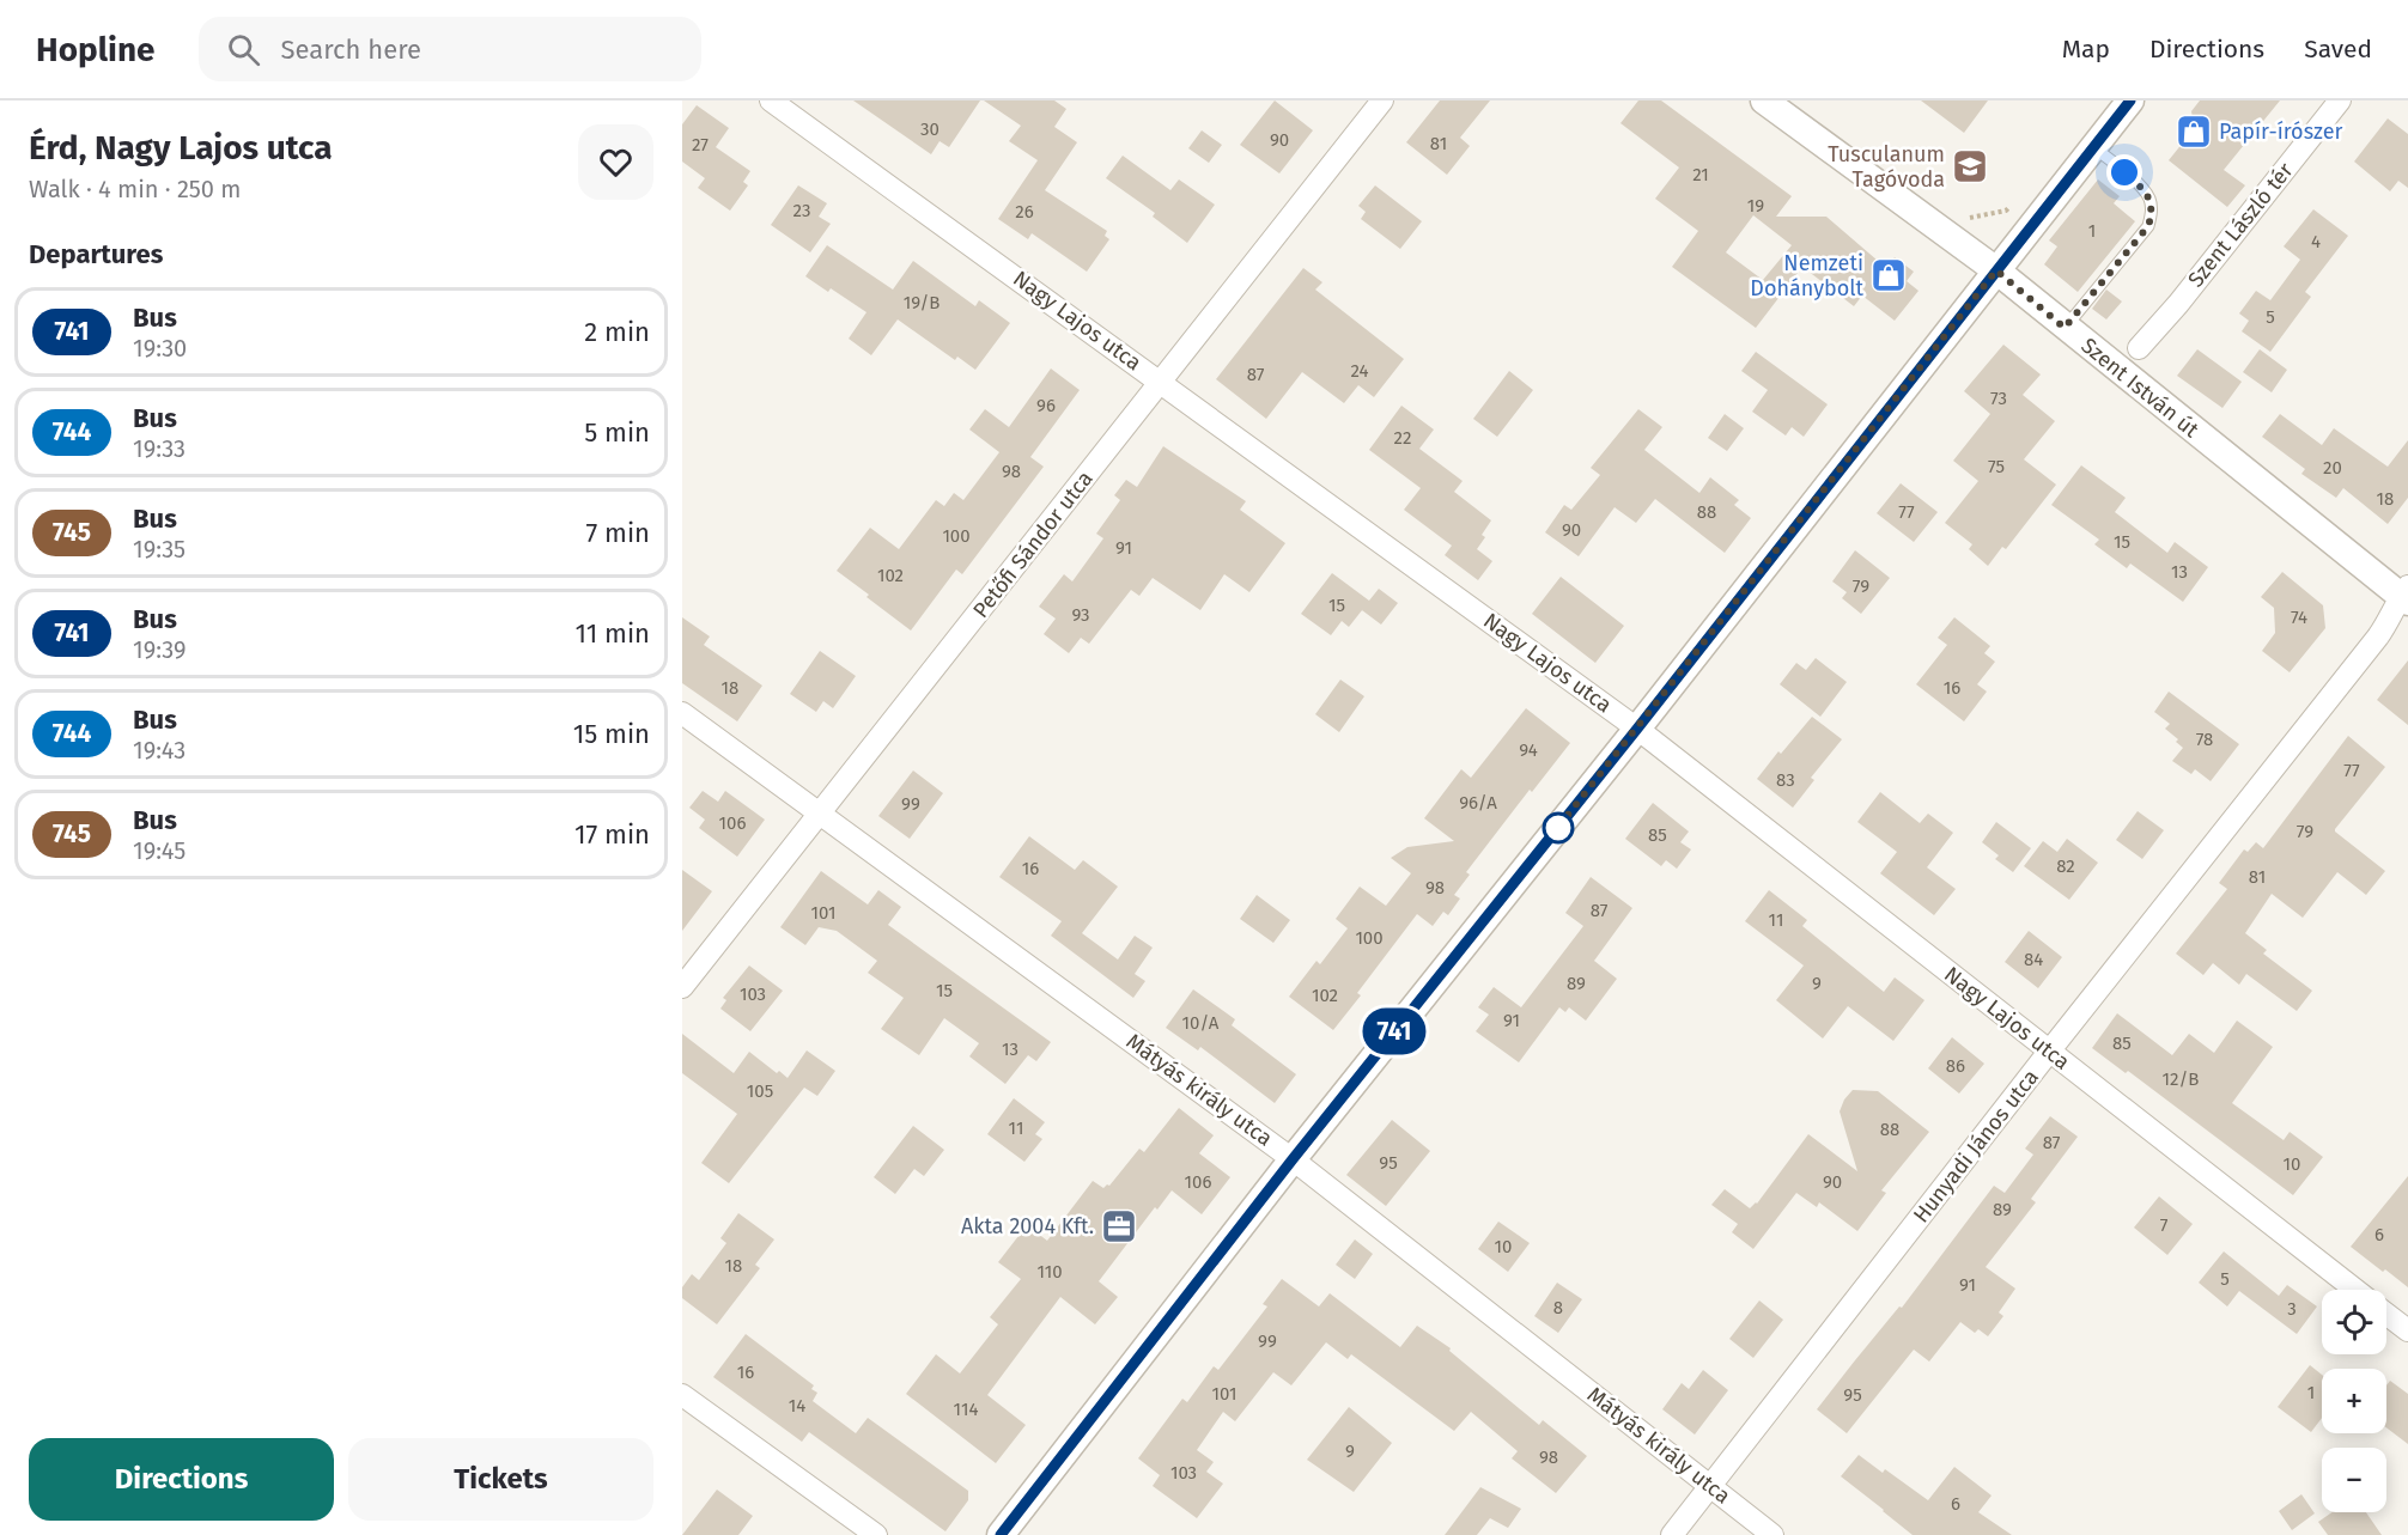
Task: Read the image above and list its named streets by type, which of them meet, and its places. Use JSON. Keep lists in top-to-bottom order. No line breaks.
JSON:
{"streets":{"street":["Szent László tér","Nagy Lajos utca","Szent István út","Petőfi Sándor utca","Mátyás király utca","Hunyadi János utca"]},"crossings":[["Nagy Lajos utca","Petőfi Sándor utca"],["Nagy Lajos utca","Hunyadi János utca"],["Szent István út","Hunyadi János utca"],["Petőfi Sándor utca","Mátyás király utca"],["Mátyás király utca","Hunyadi János utca"]],"places":{"shop":["Papír-írószer","Nemzeti Dohánybolt"],"school or university":["Tusculanum Tagóvoda"],"office":["Akta 2004 Kft."]},"lines":["bus line 741"],"house_numbers":["30","90","81","27","21","19","23","26","1","4","19/B","5","24","87","73","96","22","75","20","98","18","88","77","90","100","15","91","13","102","79","15","93","74","18","16","78","94","77","83","96/A","99","106","79","85","82","16","81","98","87","101","11","100","84","89","9","15","103","102","91","10/A","85","13","86","12/B","105","11","88","87","95","10","106","90","89","7","6","10","18","110","5","91","8","3","99","16","1","101","95","14","114","9","98","103","6"],"page":{"header":"Hopline","search":"Search here","nav":["Map","Directions","Saved"],"heading":[["Érd, Nagy Lajos utca","Walk · 4 min · 250 m"],"Departures"],"on_map":"741","list":[{"mark":"741","name":"Bus","note":"19:30","value":"2 min"},{"mark":"744","name":"Bus","note":"19:33","value":"5 min"},{"mark":"745","name":"Bus","note":"19:35","value":"7 min"},{"mark":"741","name":"Bus","note":"19:39","value":"11 min"},{"mark":"744","name":"Bus","note":"19:43","value":"15 min"},{"mark":"745","name":"Bus","note":"19:45","value":"17 min"}],"map_buttons":["+","−"],"buttons":["Directions","Tickets"]}}
